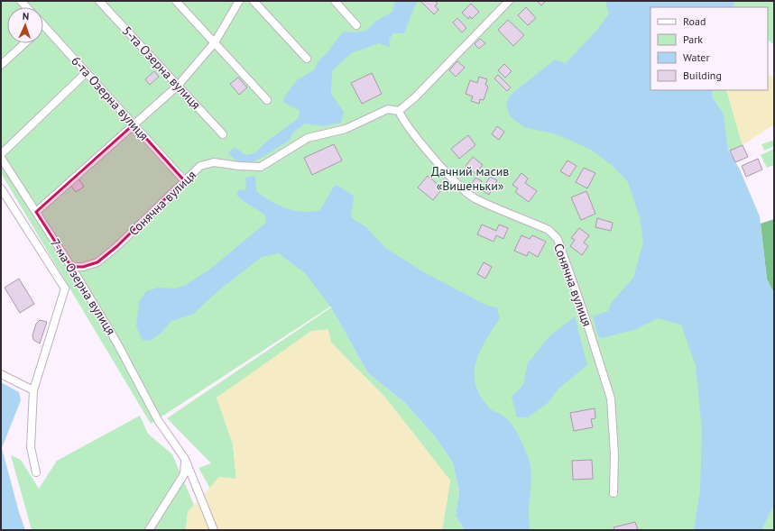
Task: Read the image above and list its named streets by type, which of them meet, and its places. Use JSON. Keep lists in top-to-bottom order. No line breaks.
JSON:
{"streets":{"street":["5-та Озерна вулиця","6-та Озерна вулиця","Сонячна вулиця","7-ма Озерна вулиця"]},"crossings":[["6-та Озерна вулиця","Сонячна вулиця"],["Сонячна вулиця","7-ма Озерна вулиця"]],"parks":["Дачний масив «Вишеньки»"],"legend":["Road","Park","Water","Building"],"north":"top"}
